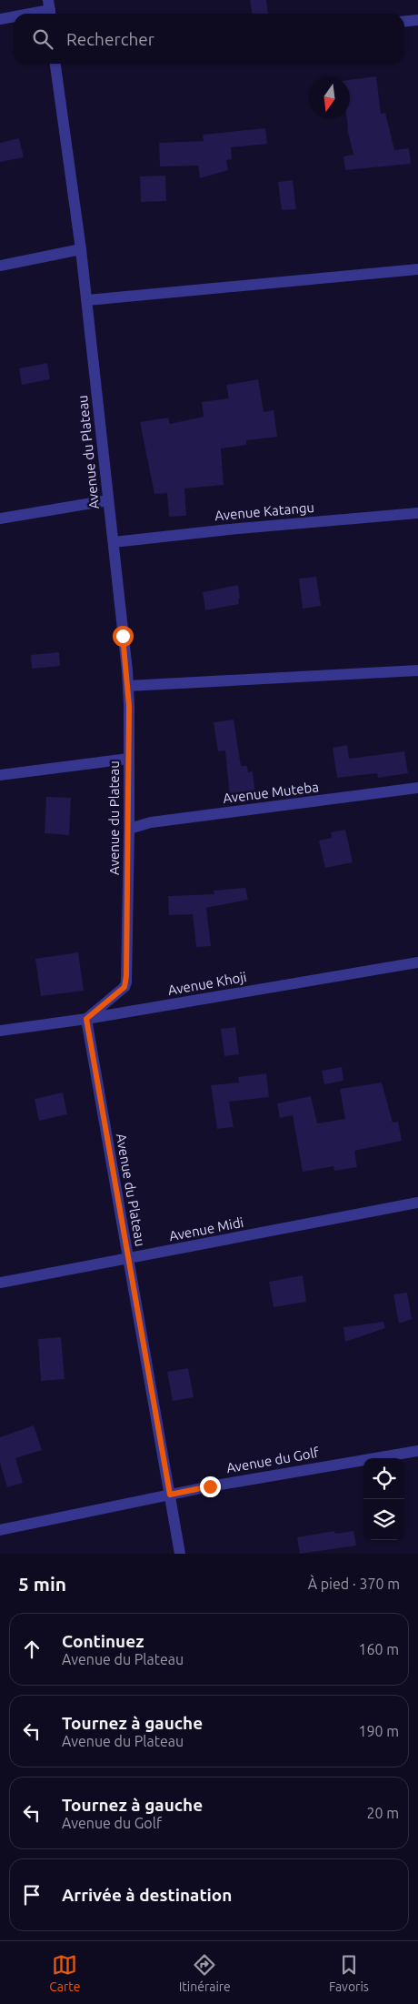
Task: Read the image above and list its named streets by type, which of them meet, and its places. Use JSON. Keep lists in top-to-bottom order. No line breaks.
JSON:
{"streets":{"street":["Avenue du Plateau","Avenue Katangu","Avenue Muteba","Avenue Khoji","Avenue Midi","Avenue du Golf"]},"crossings":[["Avenue du Plateau","Avenue Katangu"],["Avenue du Plateau","Avenue Muteba"],["Avenue du Plateau","Avenue Khoji"],["Avenue du Plateau","Avenue Midi"],["Avenue du Plateau","Avenue du Golf"]],"north":"bottom","page":{"search":"Rechercher","heading":["5 min","À pied · 370 m"],"list":[["Continuez","Avenue du Plateau","160 m"],["Tournez à gauche","Avenue du Plateau","190 m"],["Tournez à gauche","Avenue du Golf","20 m"],"Arrivée à destination"],"nav":["Carte","Itinéraire","Favoris"]}}
